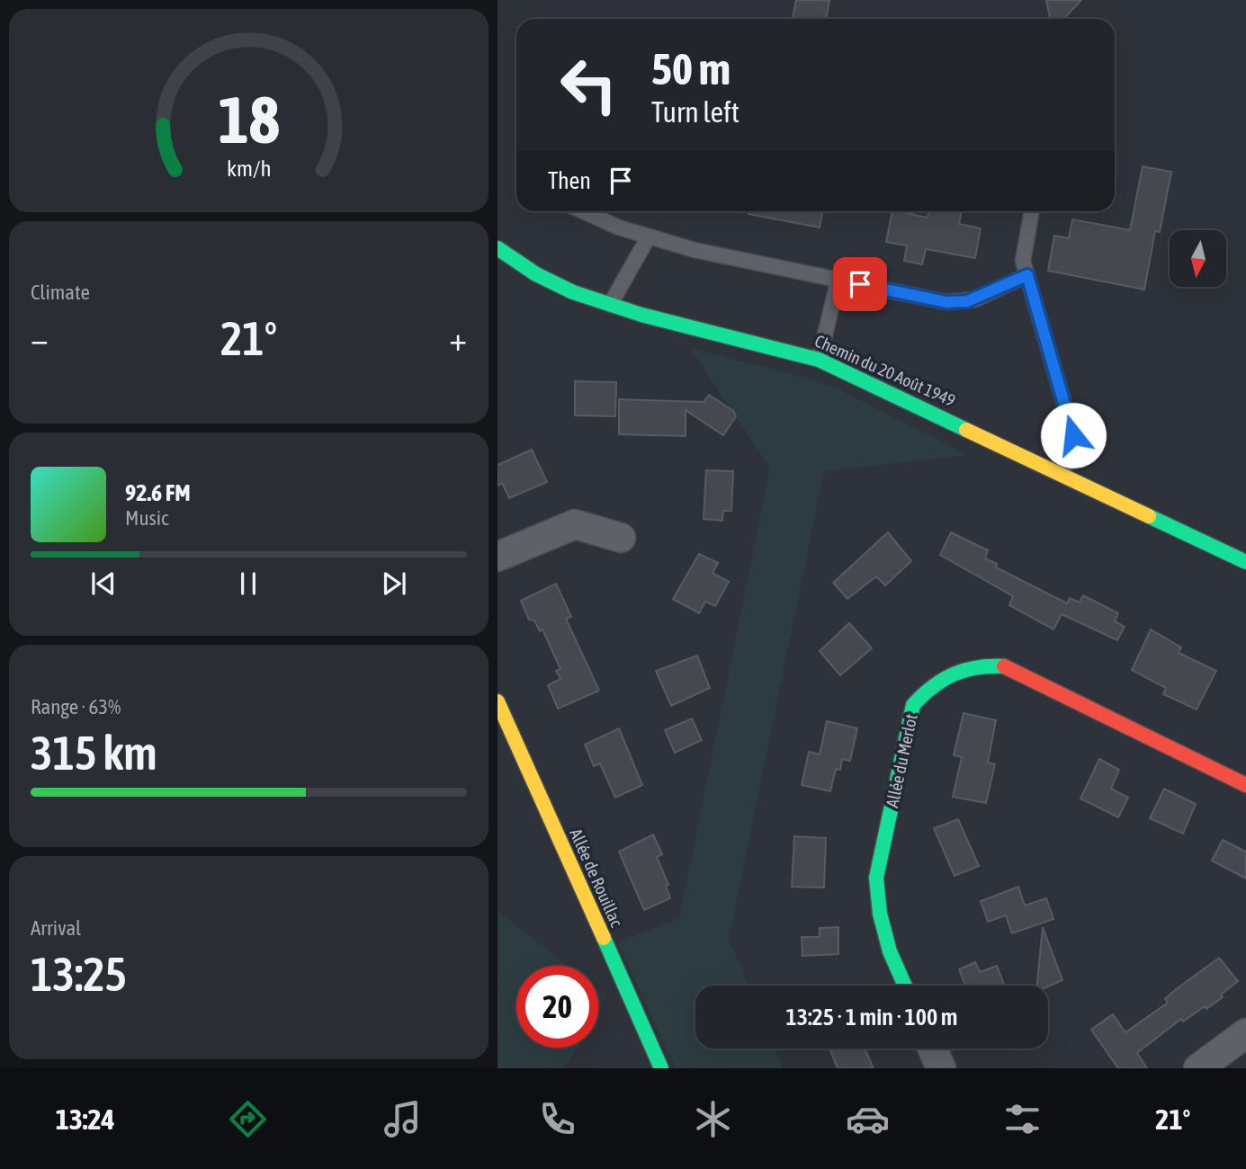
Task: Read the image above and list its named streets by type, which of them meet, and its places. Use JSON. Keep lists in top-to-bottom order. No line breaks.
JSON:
{"streets":{"street":["Chemin du 20 Août 1949","Allée du Merlot","Allée de Rouillac"]},"north":"bottom","page":{"turn":["50 m","Turn left"],"then":"Then","tile":["Climate",["Range · 63%","315 km"],["Arrival","13:25"]],"heat":["−","21°","+"],"song":["92.6 FM","Music"],"limit":"20","trip":"13:25 · 1 min · 100 m","tabs":["13:24","21°"],"gauge":["18","km/h"]}}
